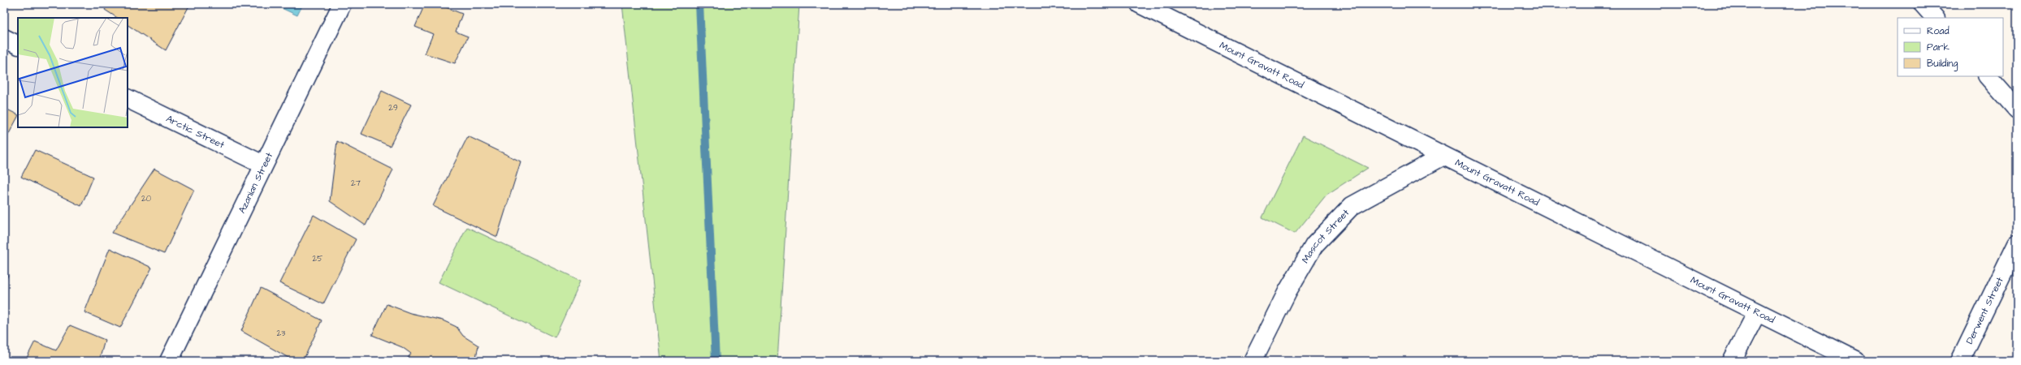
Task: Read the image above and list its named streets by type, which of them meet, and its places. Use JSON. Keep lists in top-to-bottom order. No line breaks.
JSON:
{"streets":{"street":["Mount Gravatt Road","Arctic Street","Azanian Street","Mascot Street","Derwent Street"]},"crossings":[["Mount Gravatt Road","Mascot Street"],["Arctic Street","Azanian Street"]],"house_numbers":["29","27","20","25","23"],"legend":["Road","Park","Building"]}
